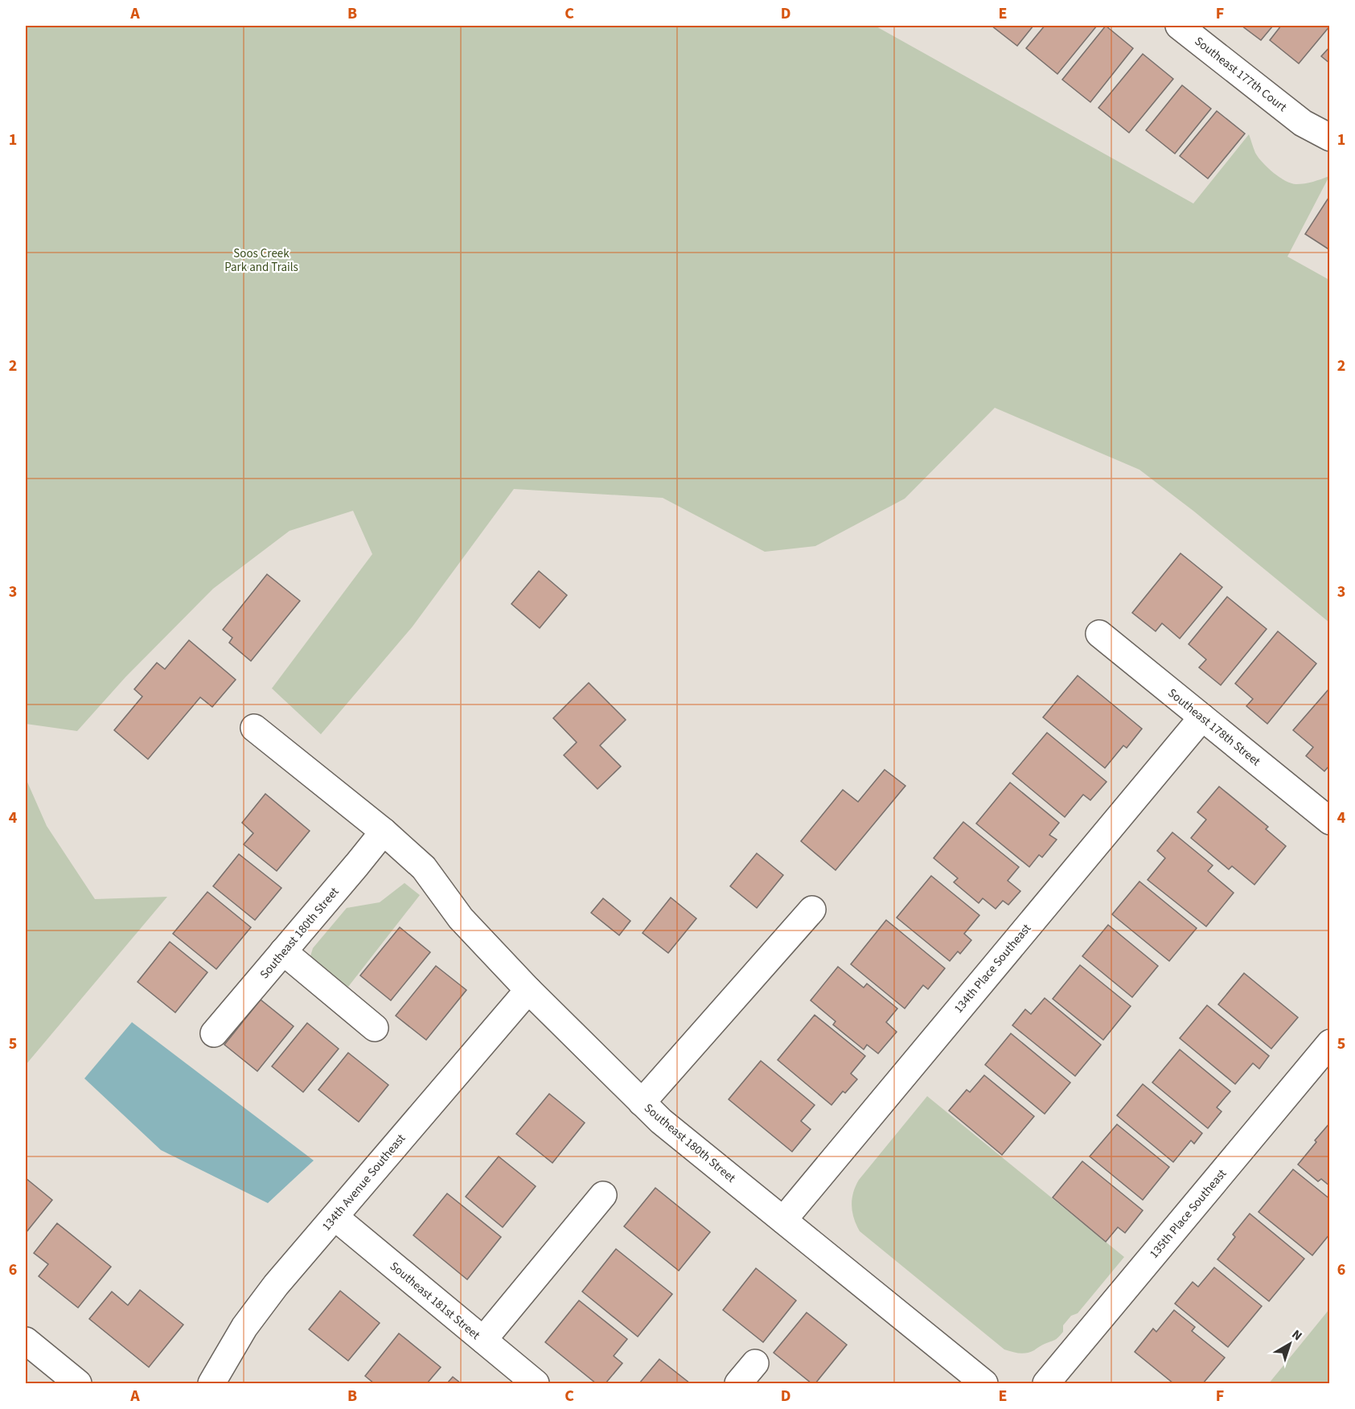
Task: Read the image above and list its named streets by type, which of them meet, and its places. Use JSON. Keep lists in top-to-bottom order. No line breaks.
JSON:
{"streets":{"street":["Southeast 177th Court","Southeast 178th Street","Southeast 180th Street","134th Place Southeast","134th Avenue Southeast","135th Place Southeast","Southeast 181st Street"]},"crossings":[["Southeast 178th Street","134th Place Southeast"],["Southeast 180th Street","134th Place Southeast"],["Southeast 180th Street","134th Avenue Southeast"],["134th Avenue Southeast","Southeast 181st Street"]],"parks":["Soos Creek Park and Trails"],"north":"top right","grid":{"columns":["A","B","C","D","E","F"],"rows":["1","2","3","4","5","6"]}}
